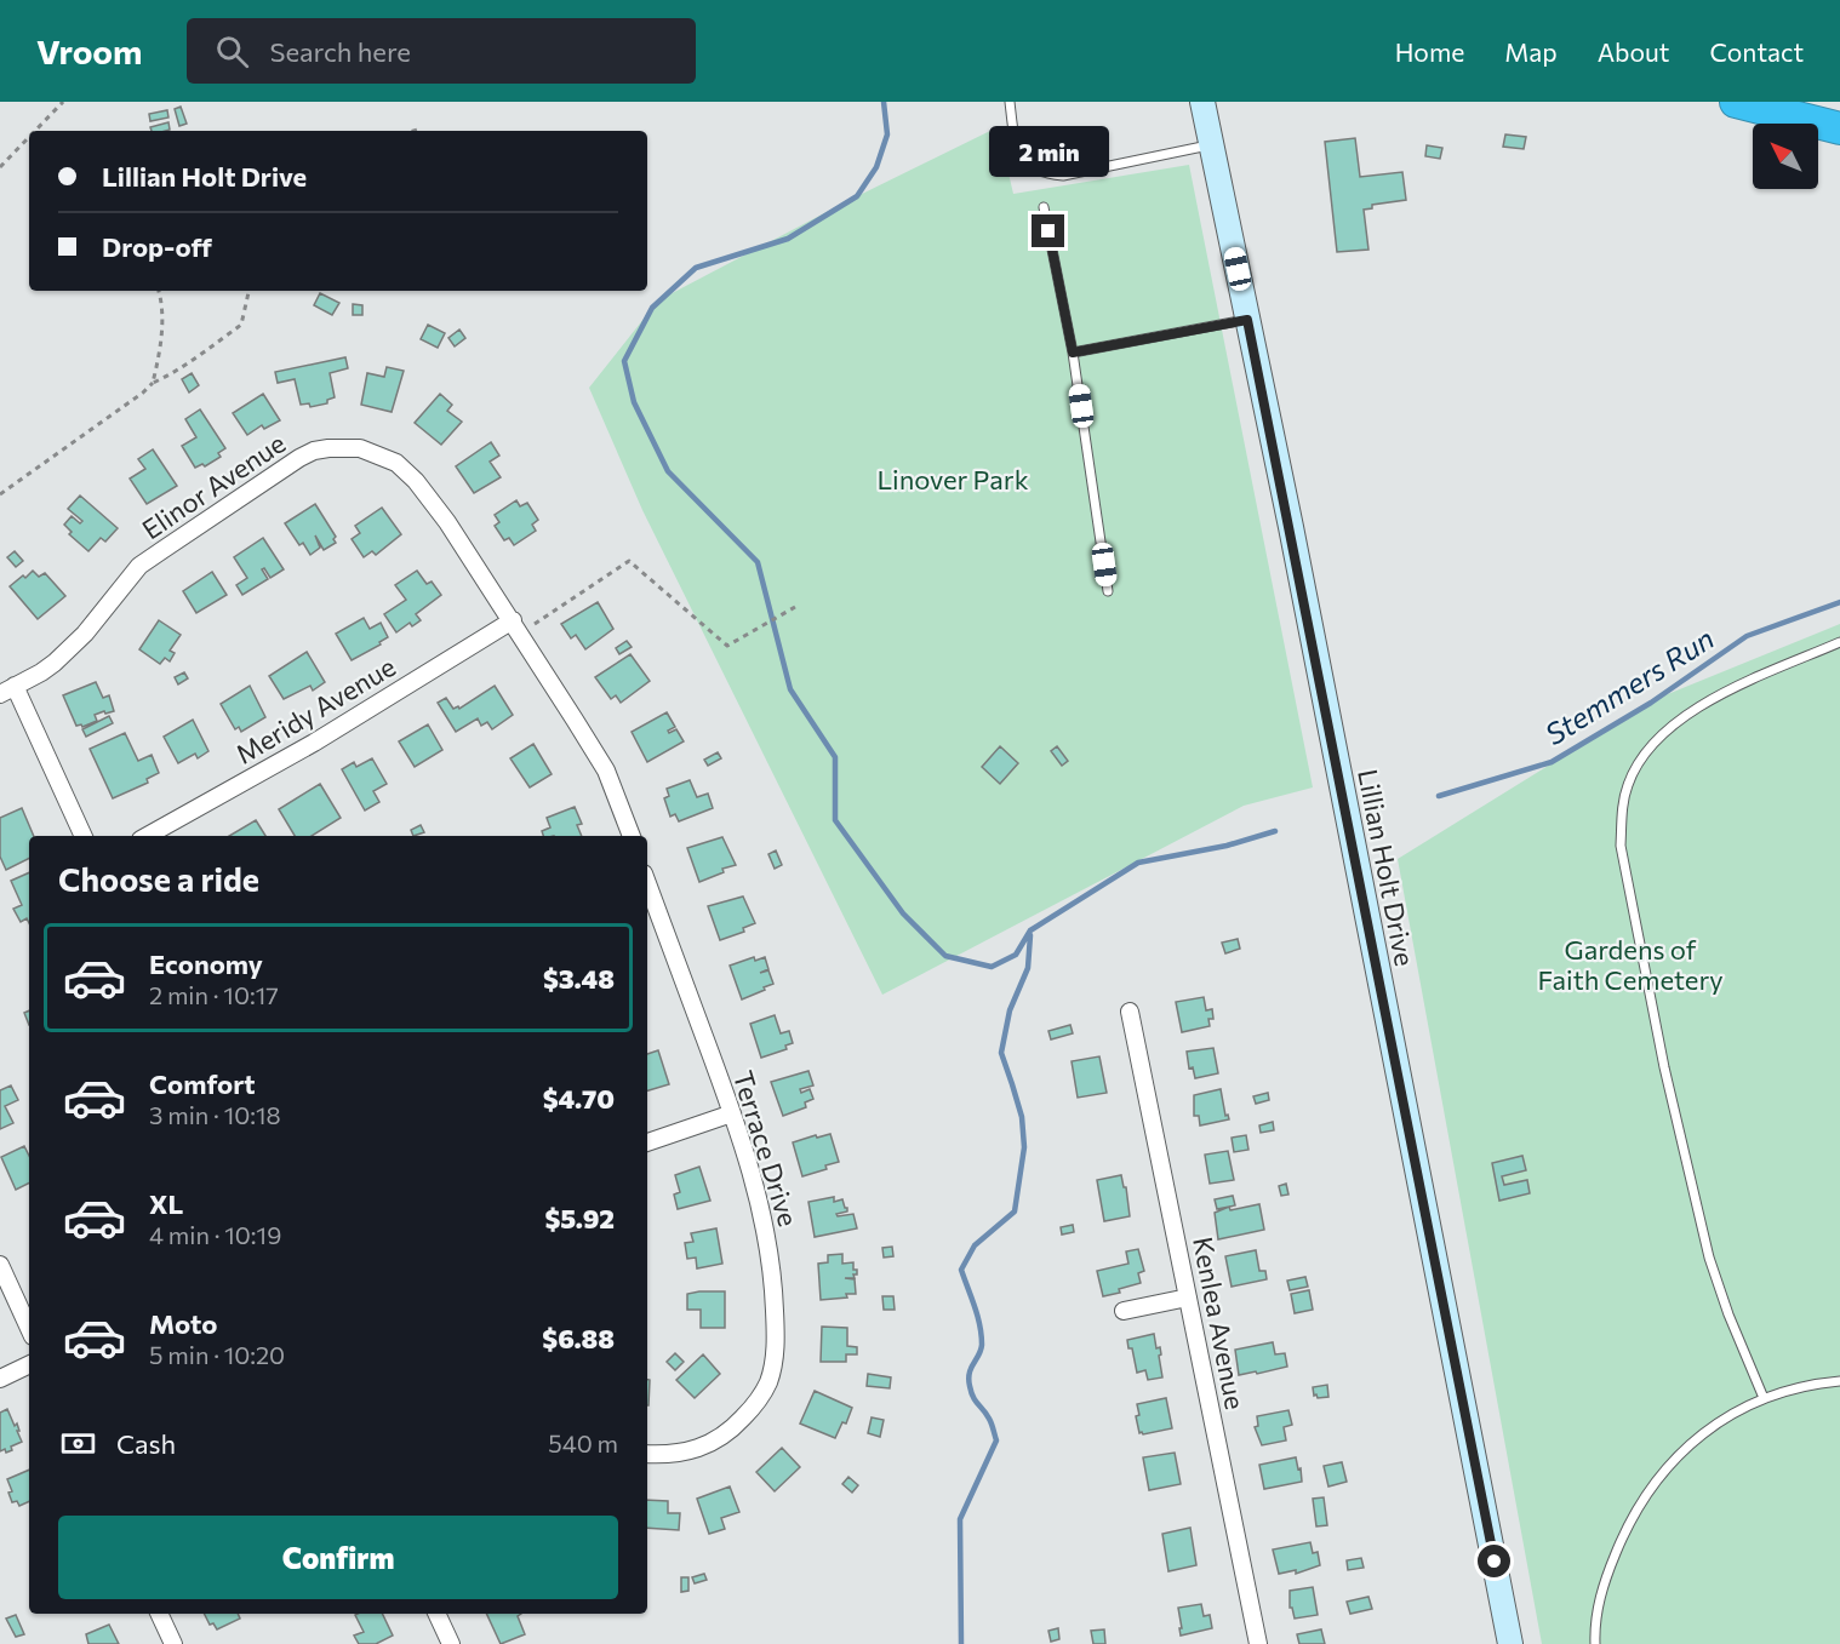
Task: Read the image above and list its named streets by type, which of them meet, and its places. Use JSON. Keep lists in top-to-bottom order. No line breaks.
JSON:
{"streets":{"main road":["Lillian Holt Drive"],"street":["Elinor Avenue","Meridy Avenue","Terrace Drive","Kenlea Avenue"]},"crossings":[["Elinor Avenue","Meridy Avenue"]],"water":["Stemmers Run"],"parks":["Linover Park","Gardens of Faith Cemetery"],"north":"top left","page":{"header":"Vroom","search":"Search here","nav":["Home","Map","About","Contact"],"bubble":"2 min","banner":["Lillian Holt Drive","Drop-off"],"heading":"Choose a ride","list":[{"name":"Economy","note":"2 min · 10:17","value":"$3.48"},{"name":"Comfort","note":"3 min · 10:18","value":"$4.70"},{"name":"XL","note":"4 min · 10:19","value":"$5.92"},{"name":"Moto","note":"5 min · 10:20","value":"$6.88"}],"pay":["Cash","540 m"],"buttons":"Confirm"}}
